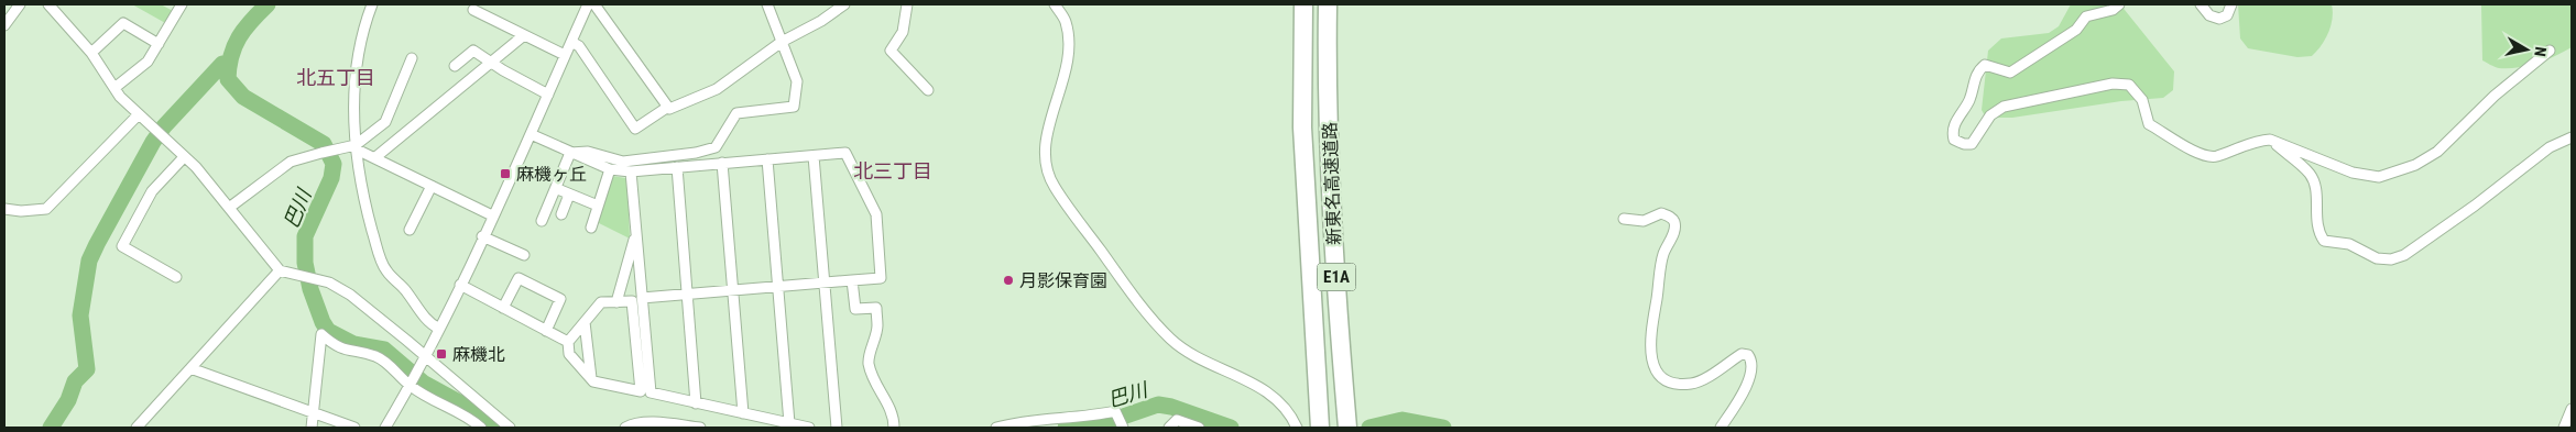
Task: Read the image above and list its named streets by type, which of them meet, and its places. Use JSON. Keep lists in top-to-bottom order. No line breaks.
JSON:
{"streets":{"highway":["新東名高速道路","E1A"]},"districts":["北五丁目","北三丁目"],"water":["巴川"],"places":{"transit":["麻機ヶ丘","麻機北"],"other":["月影保育園"]},"north":"right"}
